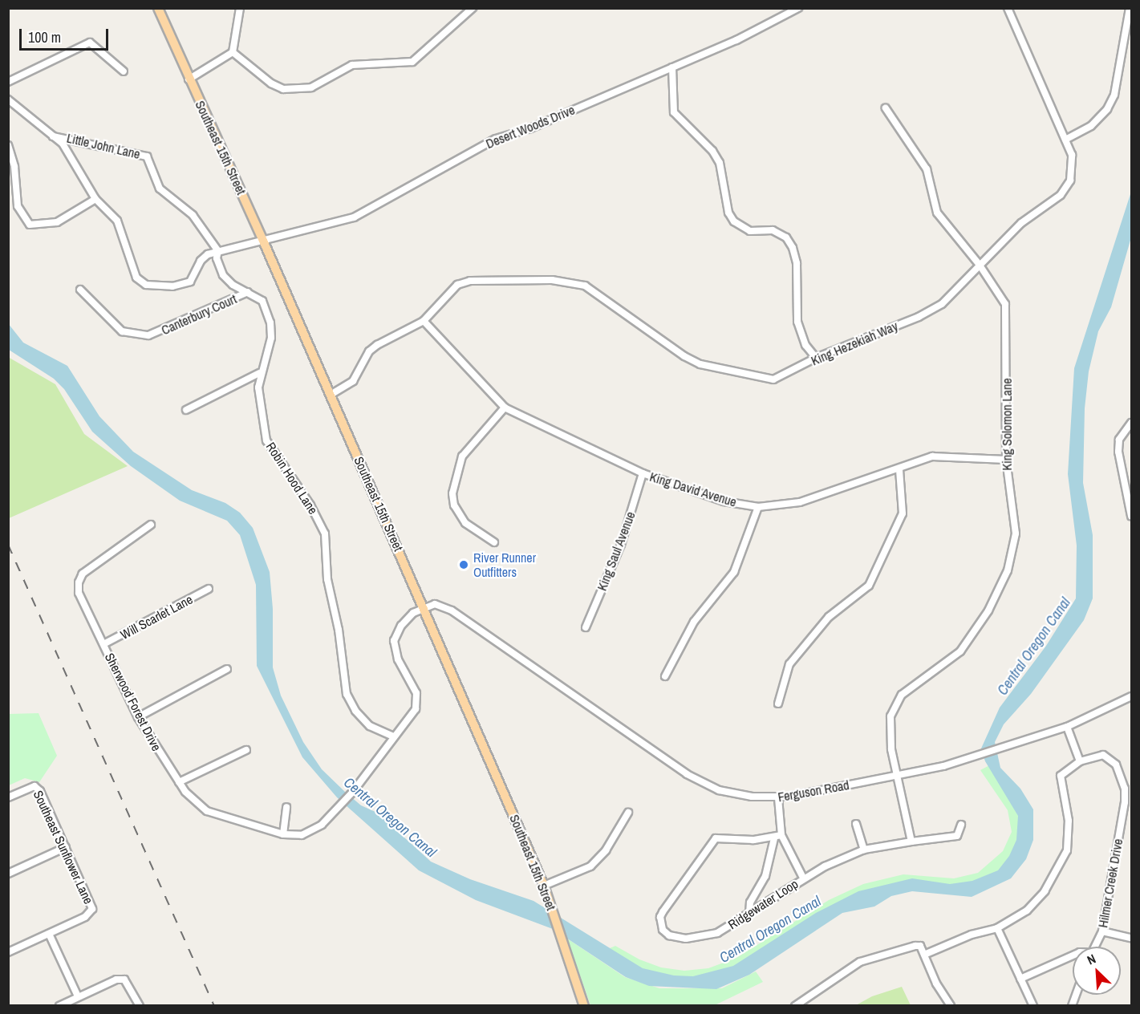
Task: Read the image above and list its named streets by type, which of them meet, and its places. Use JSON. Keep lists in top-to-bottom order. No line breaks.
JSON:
{"streets":{"main road":["Southeast 15th Street"],"street":["Desert Woods Drive","Little John Lane","Canterbury Court","King Hezekiah Way","King Solomon Lane","Robin Hood Lane","King David Avenue","King Saul Avenue","Will Scarlet Lane","Sherwood Forest Drive","Ferguson Road","Southeast Sunflower Lane","Hilmer Creek Drive","Ridgewater Loop"]},"crossings":[["Desert Woods Drive","Little John Lane"],["Desert Woods Drive","Southeast 15th Street"],["Desert Woods Drive","Robin Hood Lane"],["Little John Lane","Robin Hood Lane"],["Southeast 15th Street","King Hezekiah Way"],["Southeast 15th Street","Sherwood Forest Drive"],["Southeast 15th Street","Ferguson Road"],["Canterbury Court","Robin Hood Lane"],["King Hezekiah Way","King Solomon Lane"],["King Hezekiah Way","King David Avenue"],["King Solomon Lane","King David Avenue"],["King Solomon Lane","Ferguson Road"],["Robin Hood Lane","Sherwood Forest Drive"],["King David Avenue","King Saul Avenue"],["Will Scarlet Lane","Sherwood Forest Drive"],["Sherwood Forest Drive","Ferguson Road"]],"water":["Central Oregon Canal"],"places":["River Runner Outfitters"],"scale_bar":"100 m","north":"top left"}
